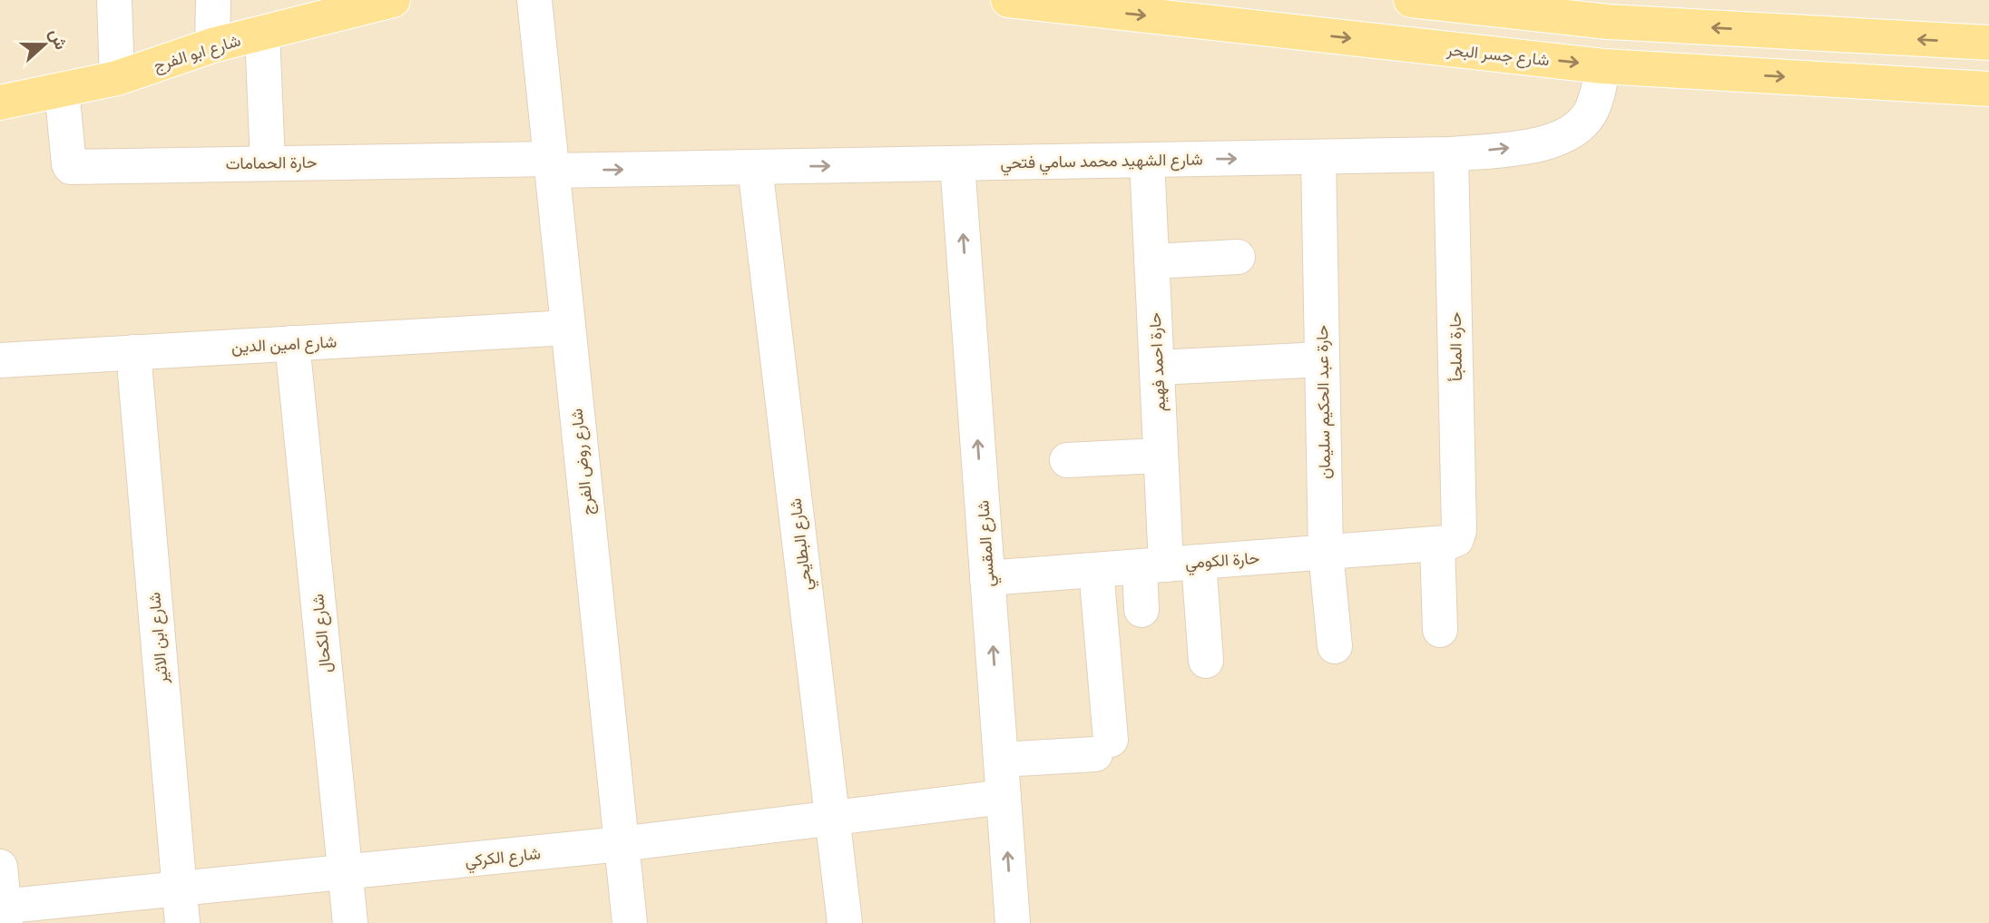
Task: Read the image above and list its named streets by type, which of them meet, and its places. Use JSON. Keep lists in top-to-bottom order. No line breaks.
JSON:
{"streets":{"main road":["شارع ابو الفرج","شارع جسر البحر"],"street":["شارع الشهيد محمد سامي فتحي","حارة الحمامات","شارع امين الدين","حارة الملجأ","حارة احمد فهيم","حارة عبد الحكيم سليمان","شارع روض الفرج","شارع المقسي","شارع البطايحي","حارة الكومي","شارع الكحال","شارع ابن الاثير","شارع الكركي"]},"crossings":[["شارع ابو الفرج","حارة الحمامات"],["شارع جسر البحر","شارع الشهيد محمد سامي فتحي"],["شارع الشهيد محمد سامي فتحي","حارة الحمامات"],["شارع الشهيد محمد سامي فتحي","حارة الملجأ"],["شارع الشهيد محمد سامي فتحي","حارة احمد فهيم"],["شارع الشهيد محمد سامي فتحي","حارة عبد الحكيم سليمان"],["شارع الشهيد محمد سامي فتحي","شارع روض الفرج"],["شارع الشهيد محمد سامي فتحي","شارع المقسي"],["شارع الشهيد محمد سامي فتحي","شارع البطايحي"],["حارة الحمامات","شارع روض الفرج"],["شارع امين الدين","شارع روض الفرج"],["شارع امين الدين","شارع الكحال"],["شارع امين الدين","شارع ابن الاثير"],["حارة الملجأ","حارة الكومي"],["حارة احمد فهيم","حارة الكومي"],["حارة عبد الحكيم سليمان","حارة الكومي"],["شارع روض الفرج","شارع الكركي"],["شارع المقسي","حارة الكومي"],["شارع المقسي","شارع الكركي"],["شارع البطايحي","شارع الكركي"],["شارع الكحال","شارع الكركي"],["شارع ابن الاثير","شارع الكركي"]],"one_way":["شارع المقسي"],"north":"right"}
